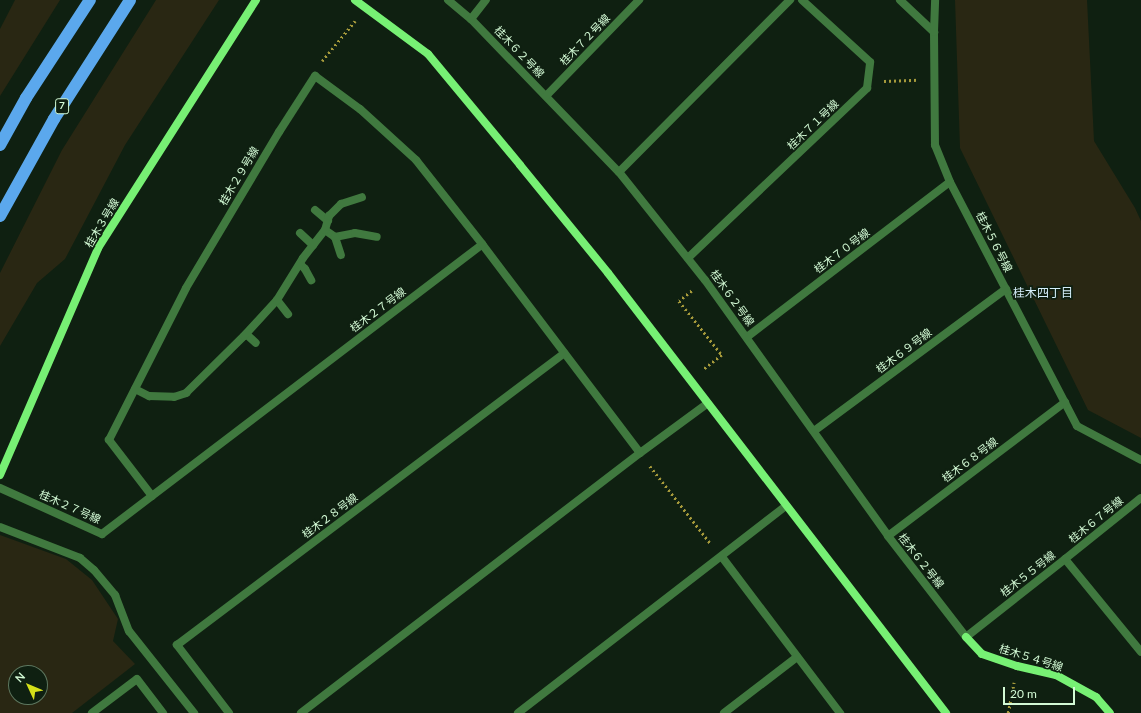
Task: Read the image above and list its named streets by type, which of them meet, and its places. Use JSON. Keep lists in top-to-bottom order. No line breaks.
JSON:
{"streets":{"highway":["7"],"street":["桂木７２号線","桂木６２号線","桂木７１号線","桂木２９号線","桂木３号線","桂木５６号線","桂木７０号線","桂木２７号線","桂木６９号線","桂木６８号線","桂木２８号線","桂木６７号線","桂木５５号線","桂木５４号線"]},"crossings":[["桂木７２号線","桂木６２号線"],["桂木６２号線","桂木７１号線"],["桂木６２号線","桂木７０号線"],["桂木６２号線","桂木６９号線"],["桂木６２号線","桂木６８号線"],["桂木６２号線","桂木５５号線"],["桂木６２号線","桂木５４号線"],["桂木２９号線","桂木２７号線"],["桂木５６号線","桂木７０号線"],["桂木５６号線","桂木６９号線"],["桂木５６号線","桂木６８号線"],["桂木６７号線","桂木５５号線"],["桂木５５号線","桂木５４号線"]],"districts":["桂木四丁目"],"scale_bar":"20 m","north":"top left"}
